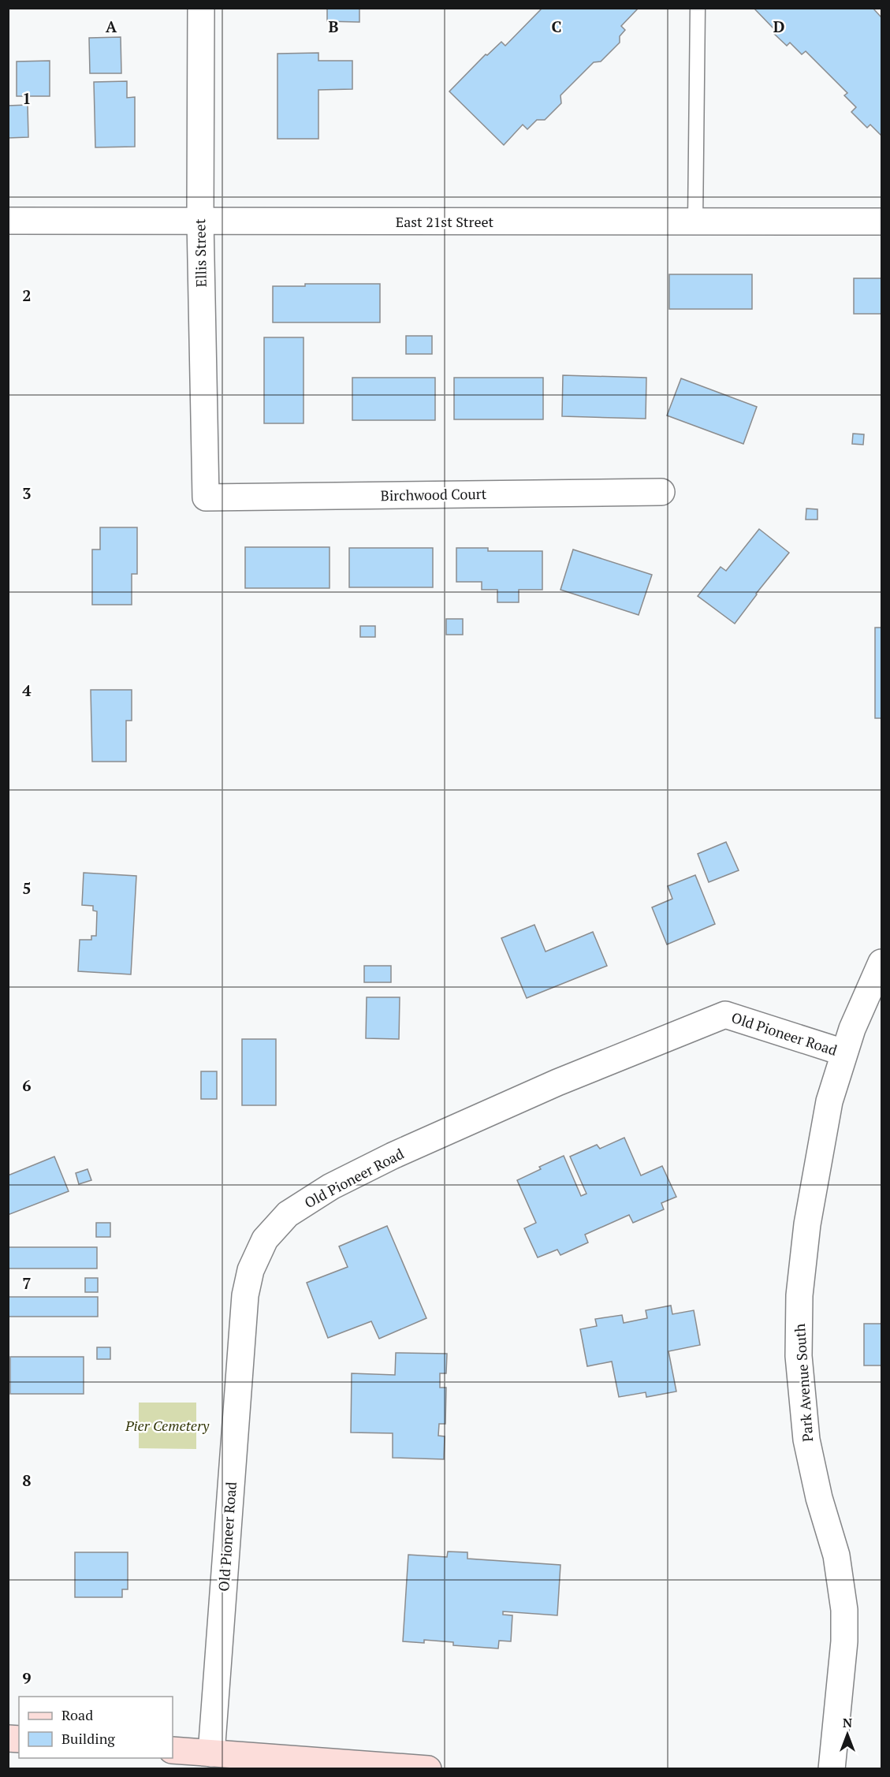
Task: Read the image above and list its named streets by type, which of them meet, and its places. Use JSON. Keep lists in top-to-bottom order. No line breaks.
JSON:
{"streets":{"street":["East 21st Street","Ellis Street","Birchwood Court","Old Pioneer Road","Park Avenue South"]},"crossings":[["East 21st Street","Ellis Street"],["Ellis Street","Birchwood Court"],["Old Pioneer Road","Park Avenue South"]],"parks":["Pier Cemetery"],"legend":["Road","Building"],"north":"top","grid":{"columns":["A","B","C","D"],"rows":["1","2","3","4","5","6","7","8","9"]}}
